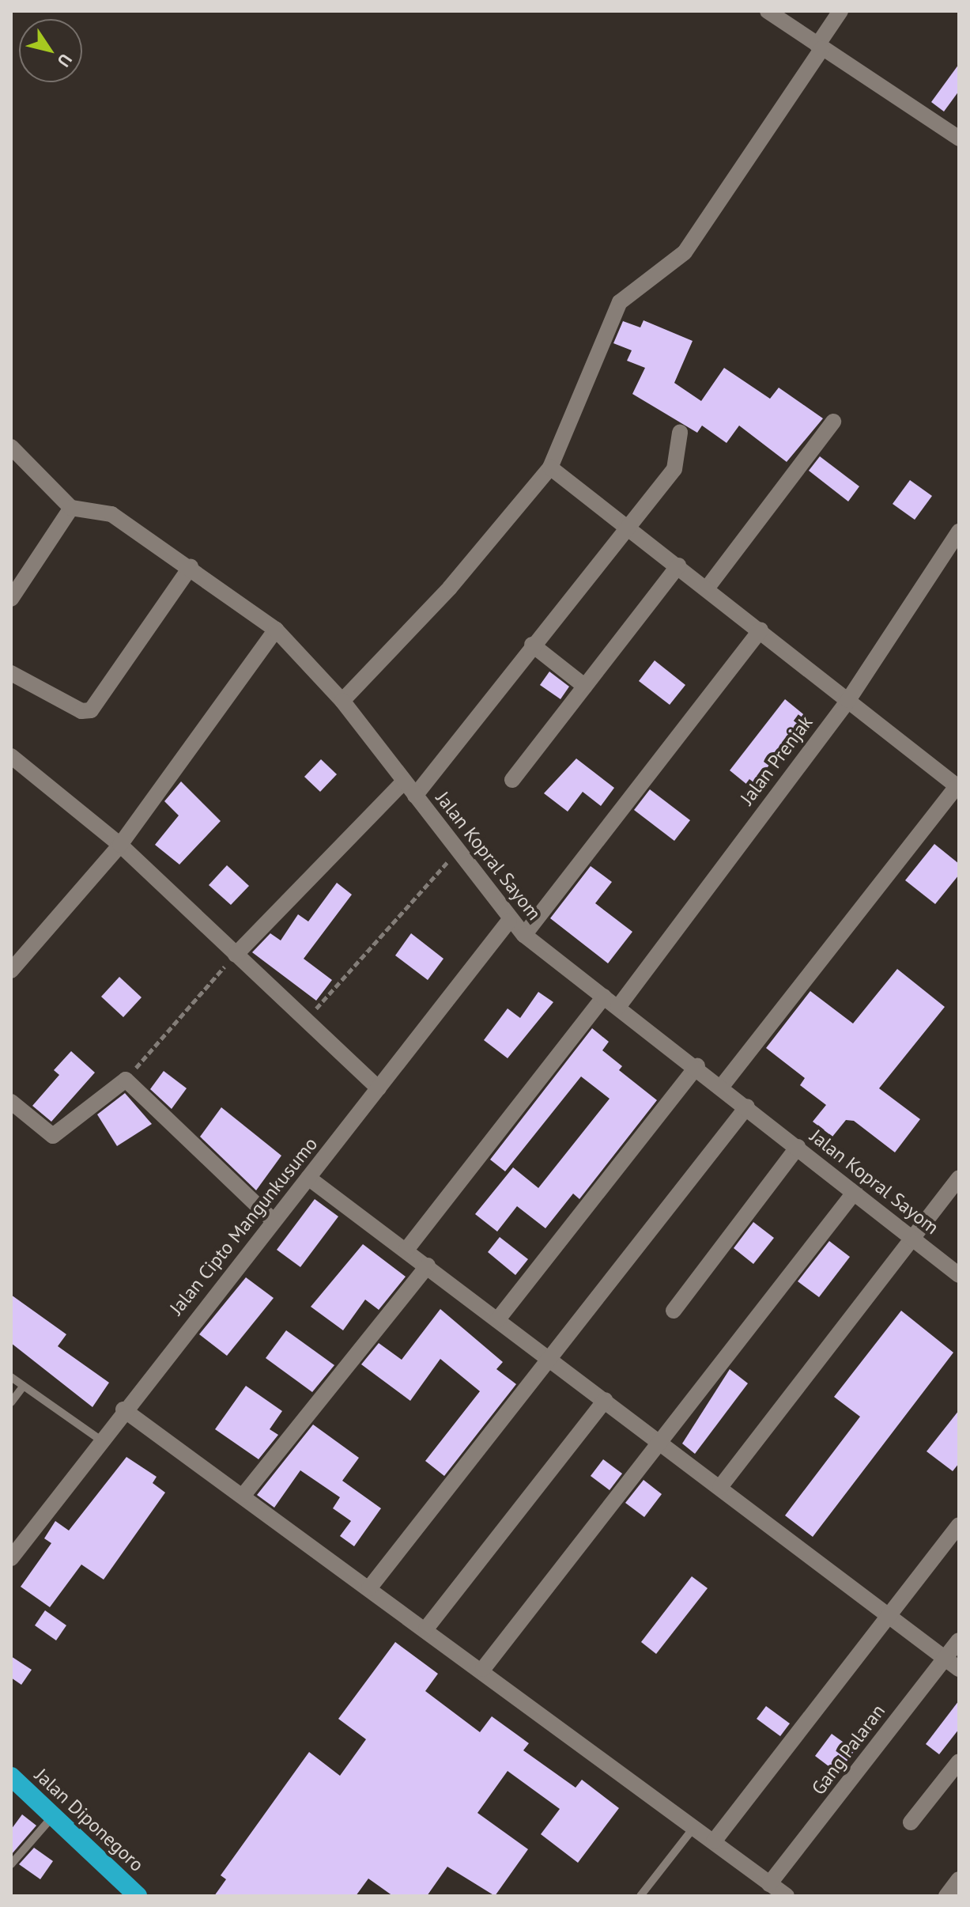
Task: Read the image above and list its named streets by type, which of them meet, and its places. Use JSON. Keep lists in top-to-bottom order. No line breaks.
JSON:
{"streets":{"highway":["Jalan Diponegoro"],"street":["Jalan Prenjak","Jalan Kopral Sayom","Jalan Cipto Mangunkusumo","Gang Palaran"]},"crossings":[["Jalan Prenjak","Jalan Kopral Sayom"],["Jalan Kopral Sayom","Jalan Cipto Mangunkusumo"]],"north":"bottom right"}
